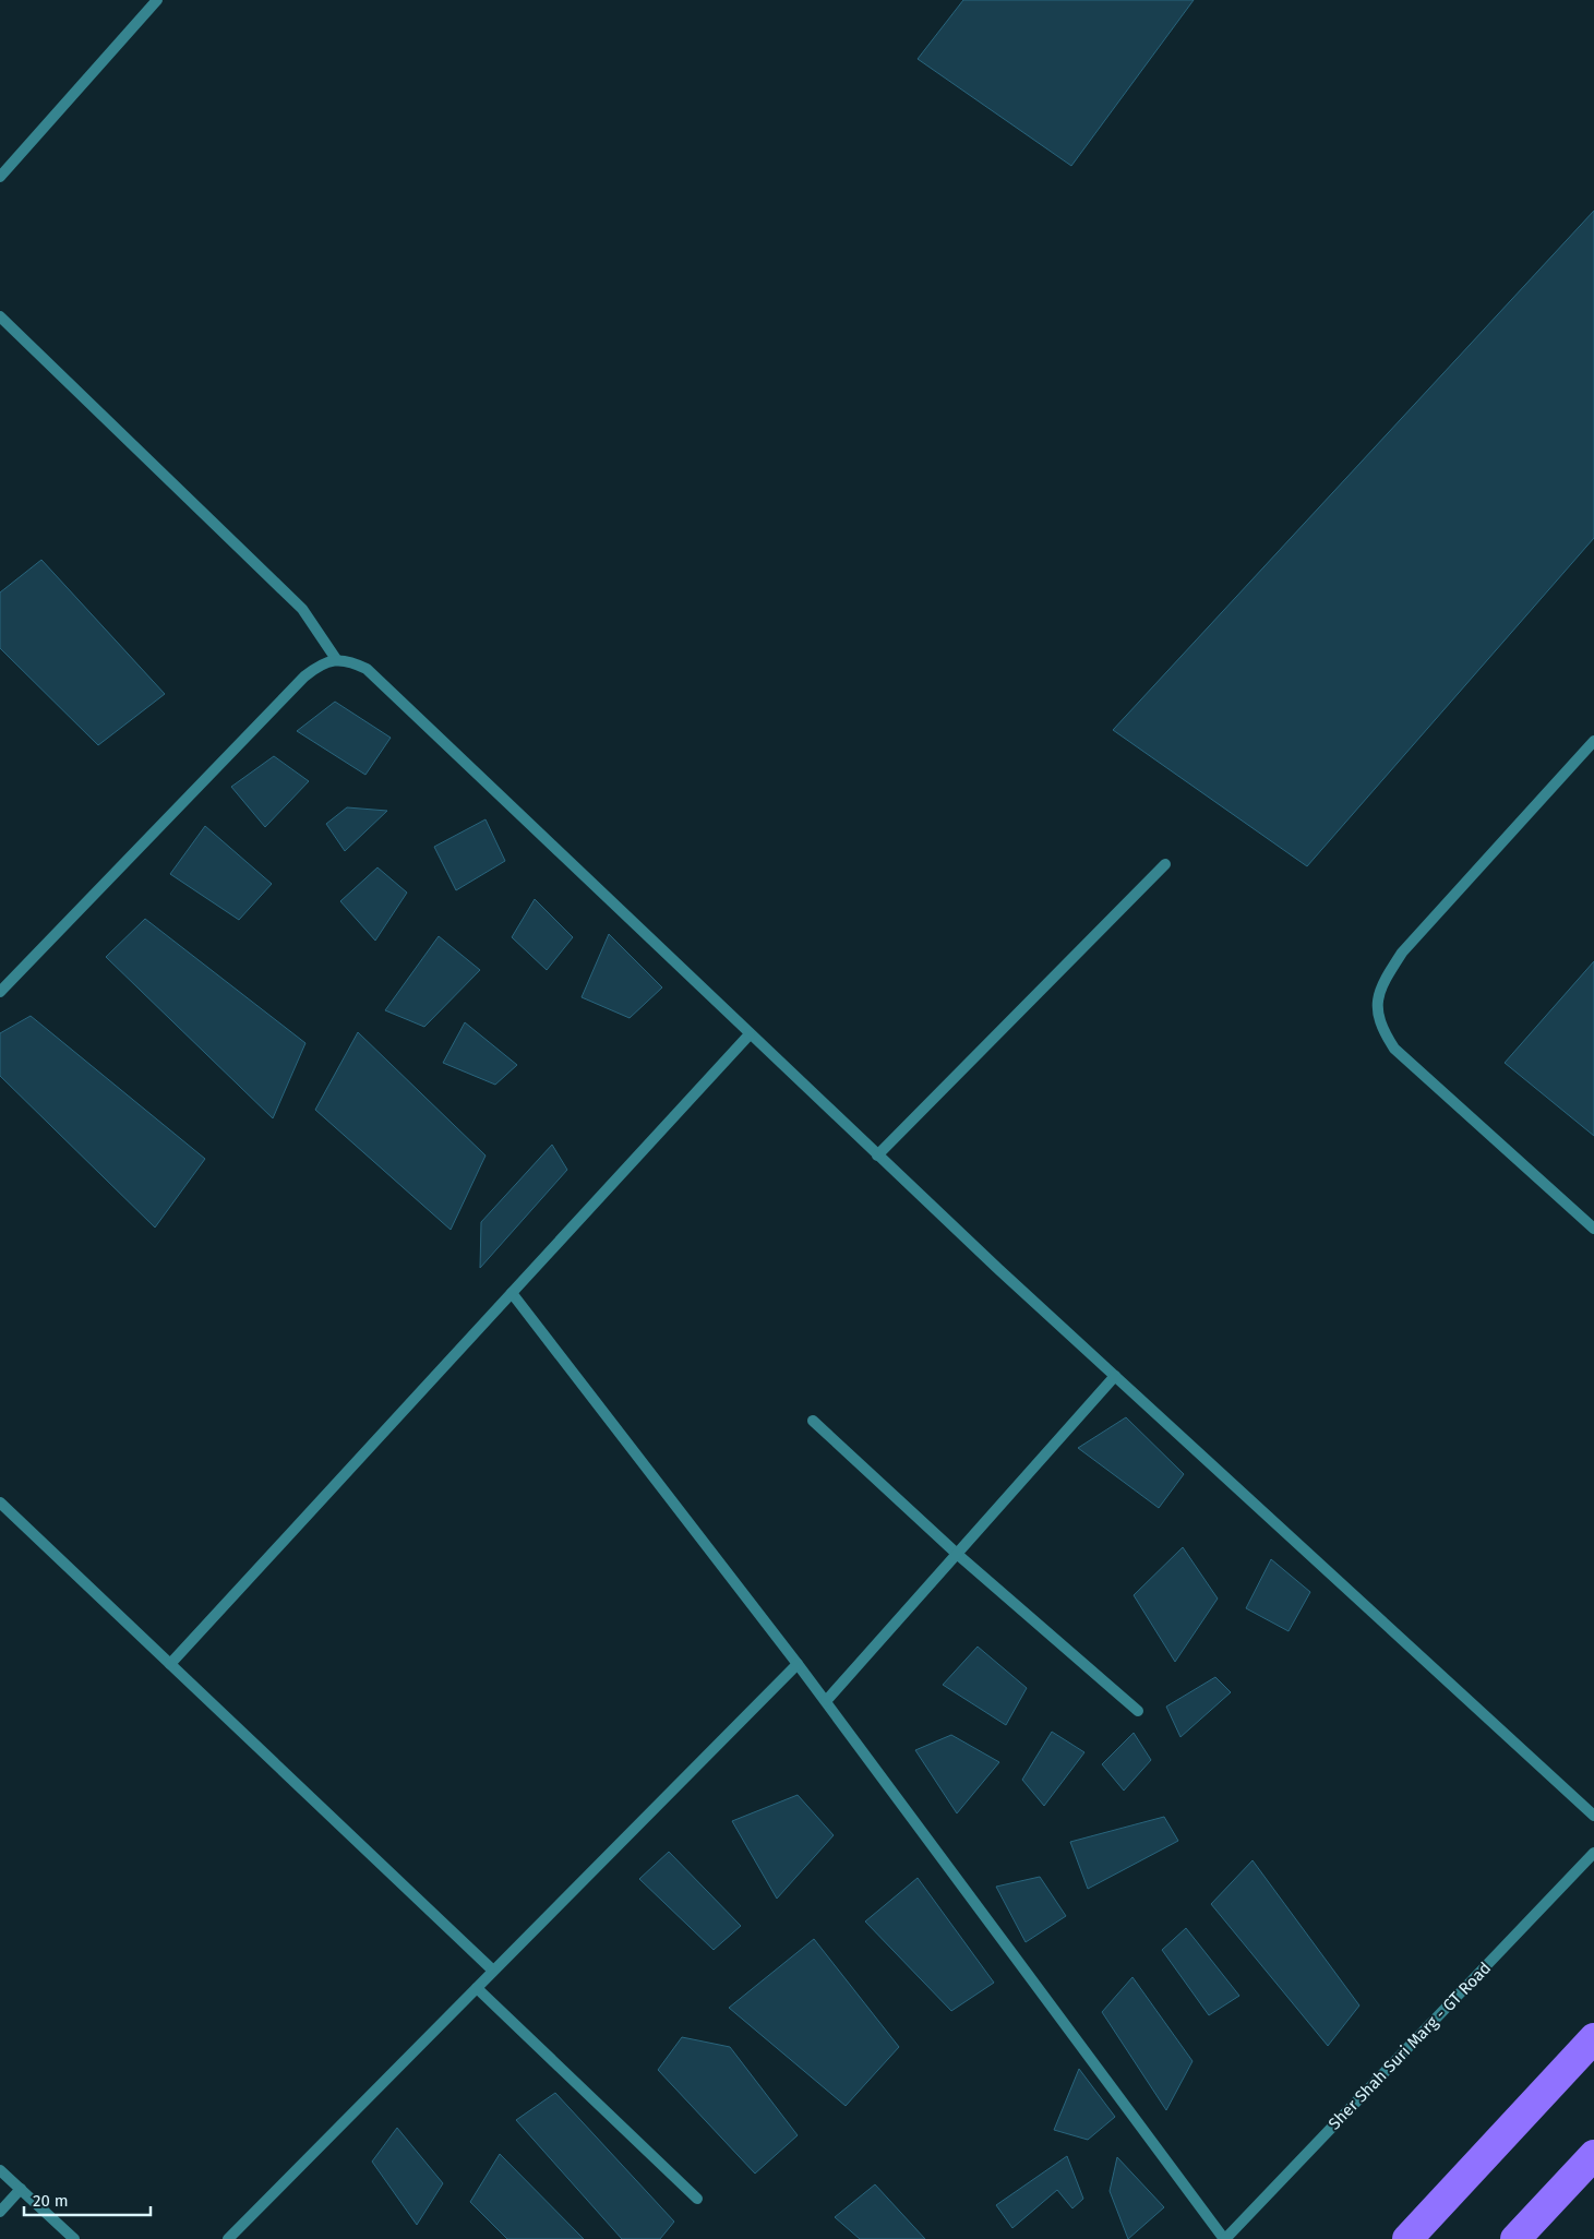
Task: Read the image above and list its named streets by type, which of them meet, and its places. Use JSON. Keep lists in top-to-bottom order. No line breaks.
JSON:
{"streets":{"street":["Sher Shah Suri Marg - GT Road"]},"scale_bar":"20 m"}
